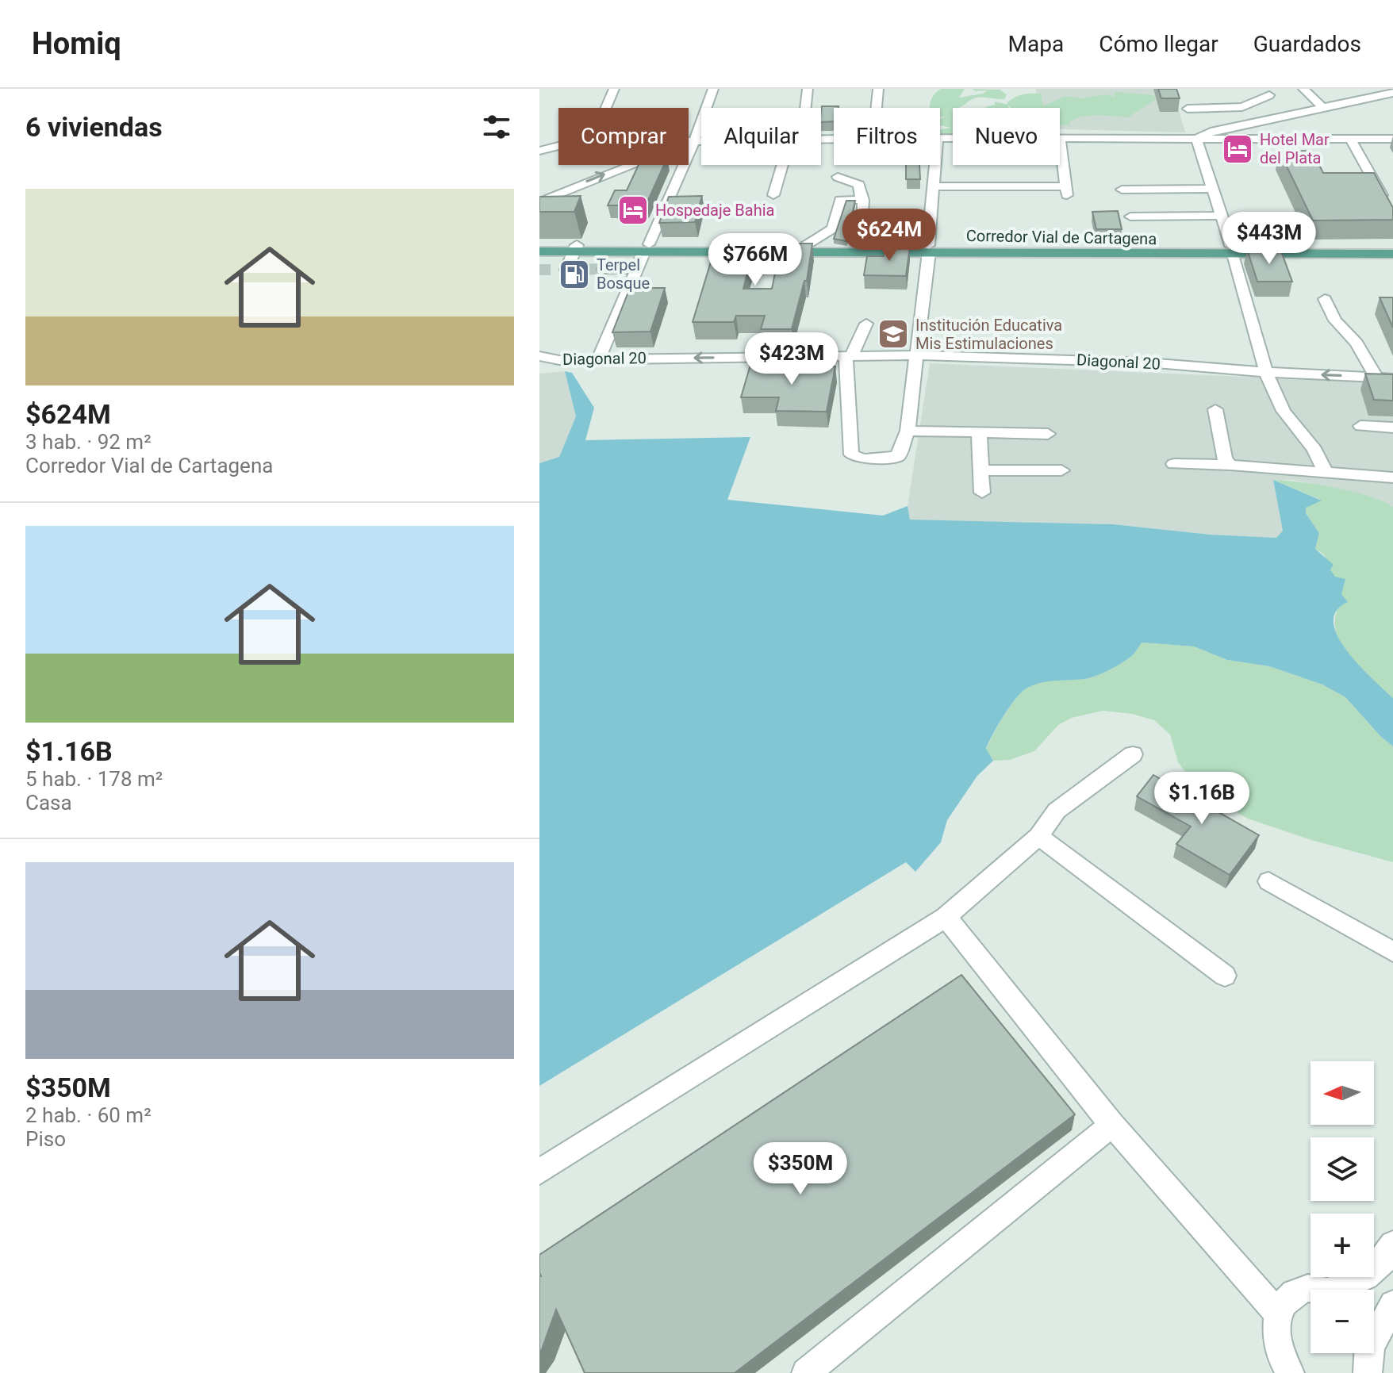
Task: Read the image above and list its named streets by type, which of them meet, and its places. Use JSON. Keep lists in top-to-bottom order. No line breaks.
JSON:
{"streets":{"main road":["Corredor Vial de Cartagena"],"street":["Diagonal 20"]},"places":{"hotel":["Hotel Mar del Plata","Hospedaje Bahia"],"fuel station":["Terpel Bosque"],"school or university":["Institución Educativa Mis Estimulaciones"]},"north":"left","page":{"header":"Homiq","nav":["Mapa","Cómo llegar","Guardados"],"heading":"6 viviendas","chip":["Comprar","Alquilar","Filtros","Nuevo"],"list":[{"name":"$624M","note":"3 hab. · 92 m² · Corredor Vial de Cartagena"},{"name":"$1.16B","note":"5 hab. · 178 m² · Casa"},{"name":"$350M","note":"2 hab. · 60 m² · Piso"}],"price":["$624M","$443M","$766M","$423M","$1.16B","$350M"],"map_buttons":["+","−"]}}
